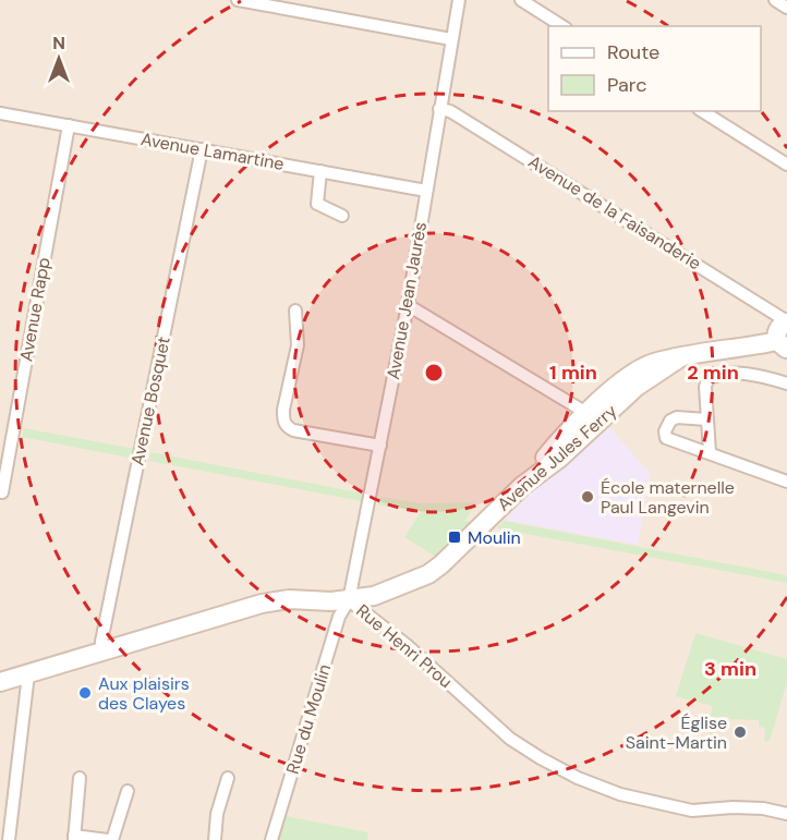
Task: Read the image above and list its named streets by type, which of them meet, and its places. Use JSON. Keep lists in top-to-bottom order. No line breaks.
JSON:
{"streets":{"street":["Avenue Lamartine","Avenue de la Faisanderie","Avenue Jean Jaurès","Avenue Rapp","Avenue Bosquet","Avenue Jules Ferry","Rue Henri Prou","Rue du Moulin"]},"crossings":[["Avenue Lamartine","Avenue Jean Jaurès"],["Avenue Lamartine","Avenue Rapp"],["Avenue Lamartine","Avenue Bosquet"],["Avenue de la Faisanderie","Avenue Jean Jaurès"],["Avenue Jean Jaurès","Avenue Jules Ferry"],["Avenue Jean Jaurès","Rue Henri Prou"],["Avenue Jean Jaurès","Rue du Moulin"],["Avenue Bosquet","Rue Henri Prou"],["Avenue Jules Ferry","Rue Henri Prou"],["Avenue Jules Ferry","Rue du Moulin"],["Rue Henri Prou","Rue du Moulin"]],"places":{"other":["École maternelle Paul Langevin","Aux plaisirs des Clayes","Église Saint-Martin"],"transit":["Moulin"]},"legend":["Route","Parc"],"north":"top","rings":["1 min","2 min","3 min"]}
